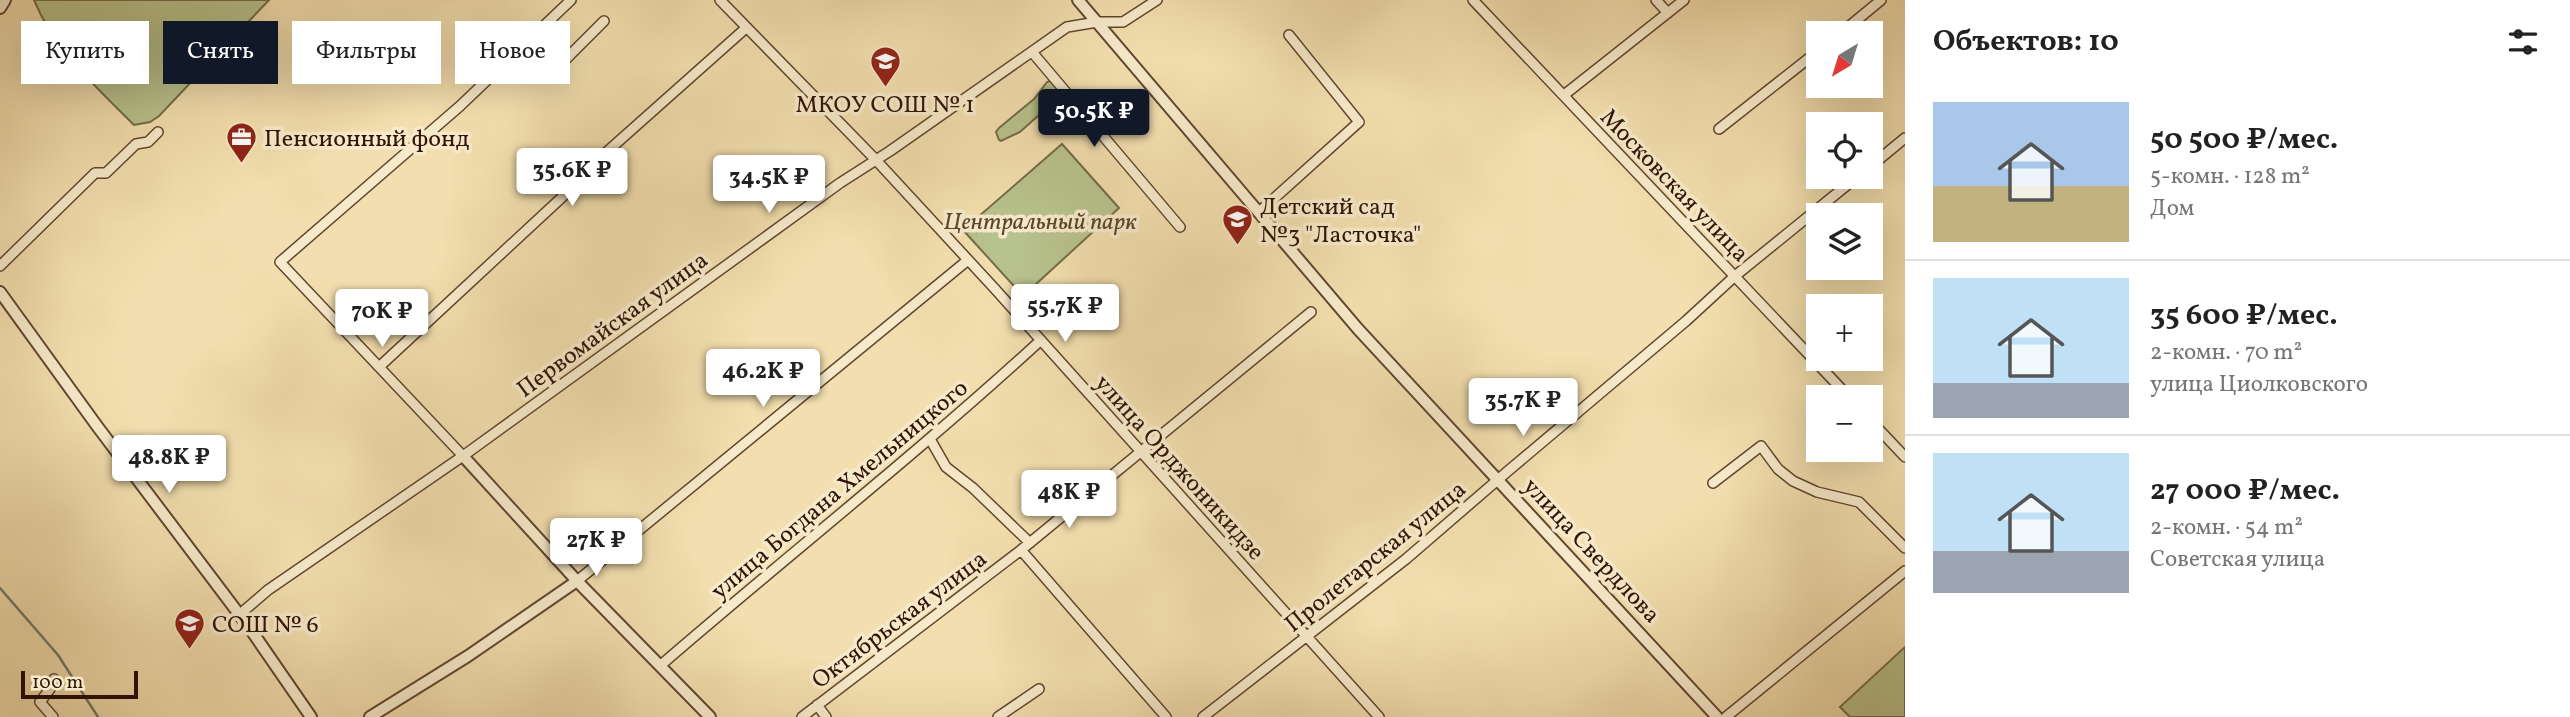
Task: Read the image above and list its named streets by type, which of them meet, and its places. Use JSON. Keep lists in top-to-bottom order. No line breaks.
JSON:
{"streets":{"street":["Московская улица","Первомайская улица","улица Орджоникидзе","улица Богдана Хмельницкого","улица Свердлова","Пролетарская улица","Октябрьская улица"]},"crossings":[["Московская улица","Пролетарская улица"],["Первомайская улица","улица Орджоникидзе"],["Первомайская улица","улица Свердлова"],["улица Орджоникидзе","улица Богдана Хмельницкого"],["улица Орджоникидзе","Пролетарская улица"],["улица Орджоникидзе","Октябрьская улица"],["улица Свердлова","Пролетарская улица"]],"parks":["Центральный парк"],"places":{"school or university":["МКОУ СОШ № 1","Детский сад №3 \"Ласточка\"","СОШ № 6"],"office":["Пенсионный фонд"]},"scale_bar":"100 m","north":"bottom left","page":{"heading":"Объектов: 10","map_buttons":["+","−"],"chip":["Купить","Снять","Фильтры","Новое"],"list":[{"name":"50 500 ₽/мес.","note":"5-комн. · 128 m² · Дом"},{"name":"35 600 ₽/мес.","note":"2-комн. · 70 m² · улица Циолковского"},{"name":"27 000 ₽/мес.","note":"2-комн. · 54 m² · Советская улица"}],"price":["50.5K ₽","35.6K ₽","34.5K ₽","55.7K ₽","70K ₽","46.2K ₽","35.7K ₽","48.8K ₽","48K ₽","27K ₽"],"scale":"100 m"}}
